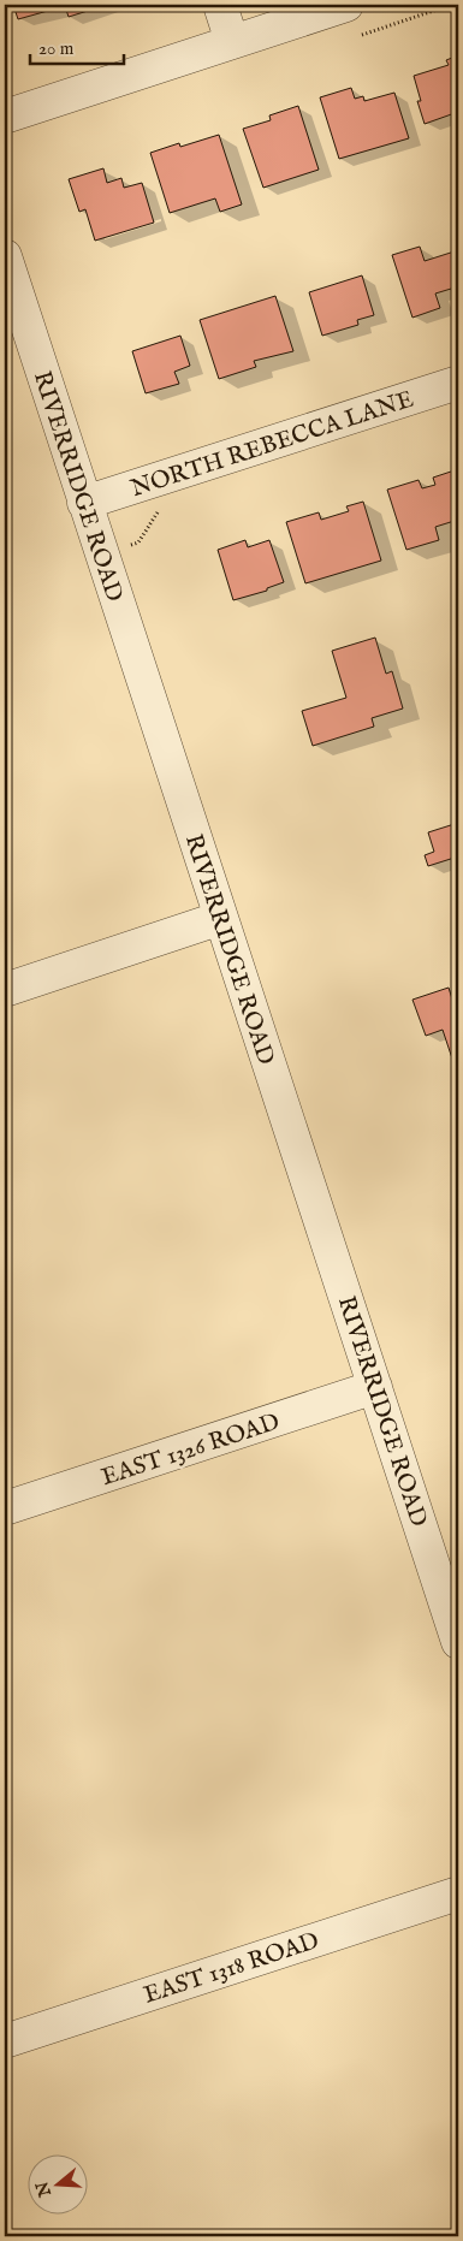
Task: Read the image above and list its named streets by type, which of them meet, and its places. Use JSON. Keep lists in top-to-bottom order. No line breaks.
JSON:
{"streets":{"street":["NORTH REBECCA LANE","RIVERRIDGE ROAD","EAST 1326 ROAD","EAST 1318 ROAD"]},"crossings":[["NORTH REBECCA LANE","RIVERRIDGE ROAD"],["RIVERRIDGE ROAD","EAST 1326 ROAD"]],"scale_bar":"20 m","north":"left"}
